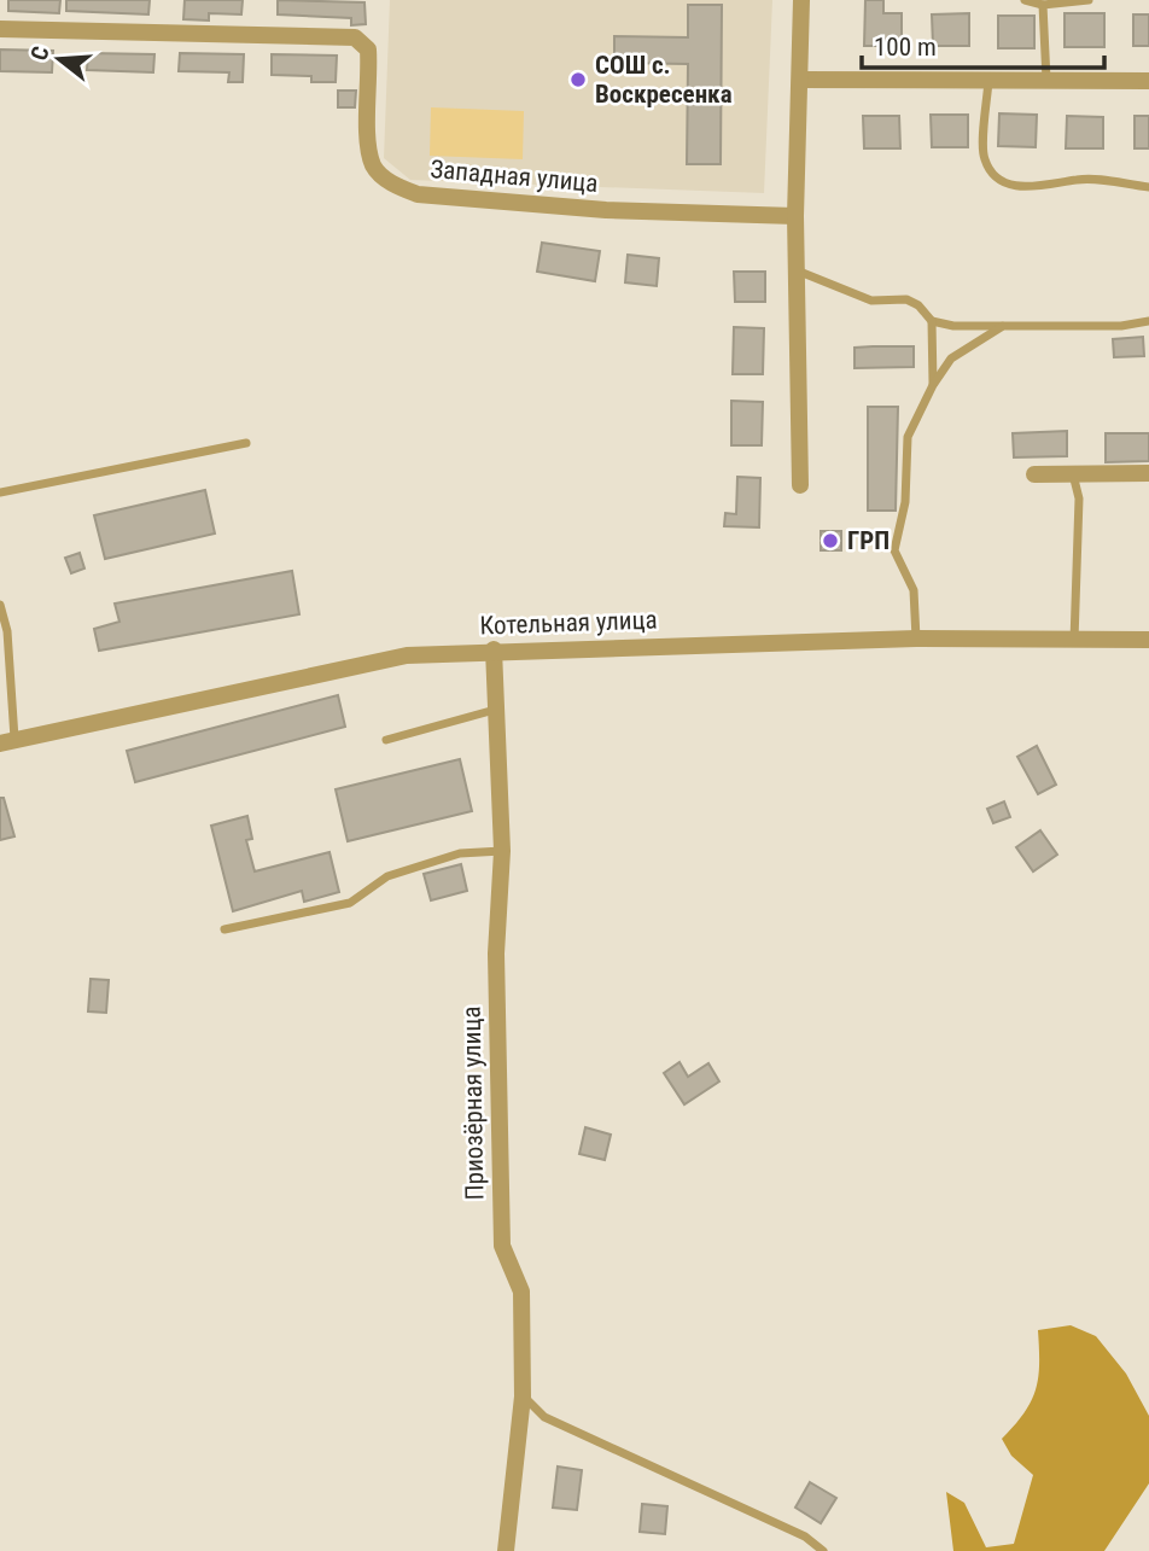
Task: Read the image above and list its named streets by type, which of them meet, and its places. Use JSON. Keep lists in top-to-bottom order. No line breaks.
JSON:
{"streets":{"street":["Западная улица","Котельная улица","Приозёрная улица"]},"crossings":[["Котельная улица","Приозёрная улица"]],"places":["СОШ с. Воскресенка","ГРП"],"scale_bar":"100 m","north":"left"}
